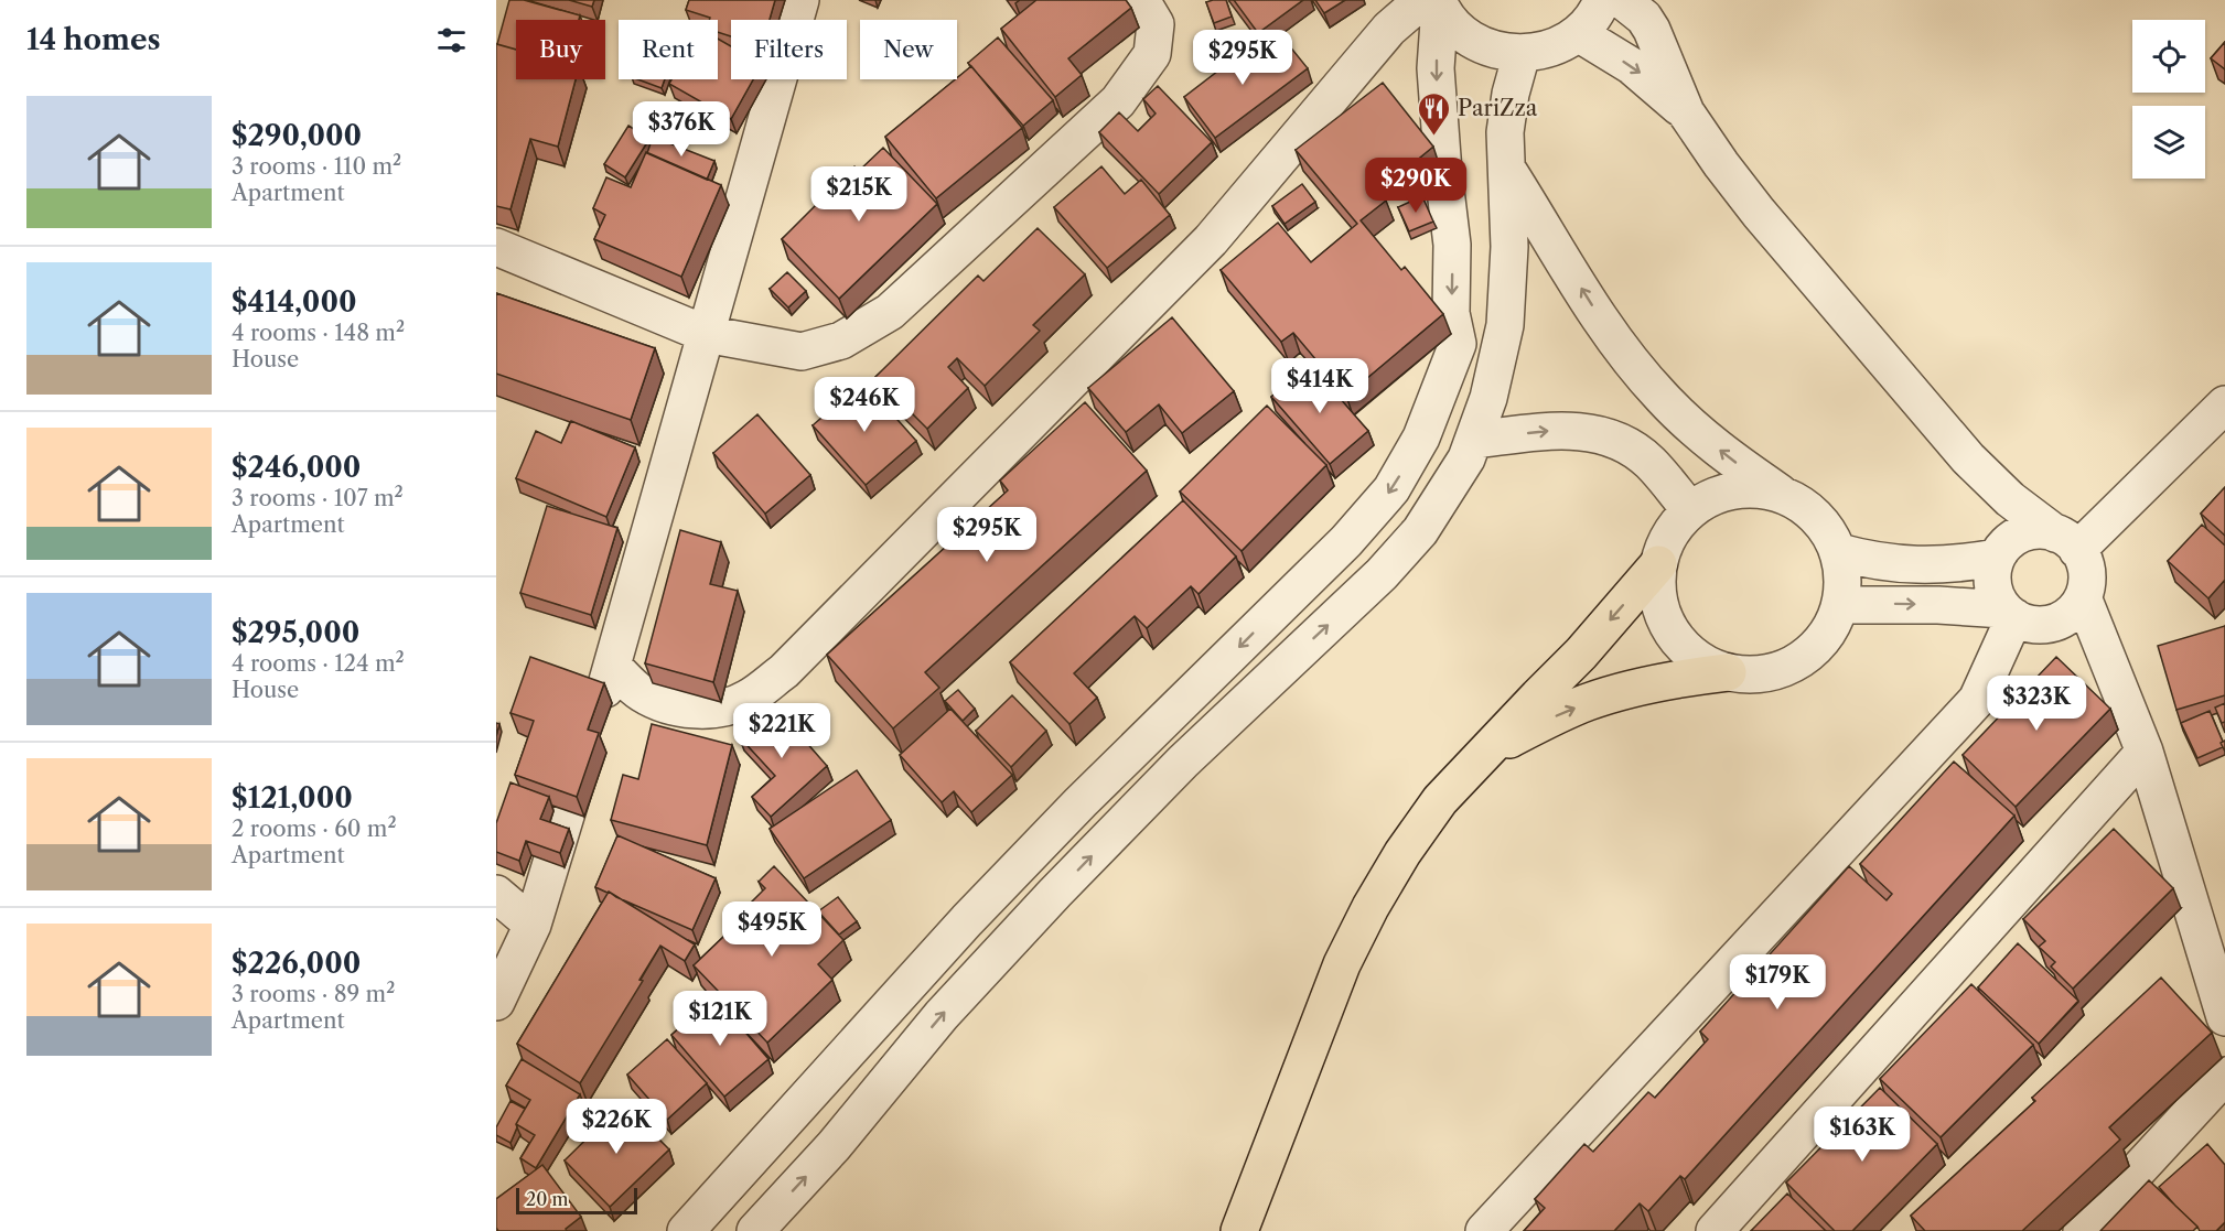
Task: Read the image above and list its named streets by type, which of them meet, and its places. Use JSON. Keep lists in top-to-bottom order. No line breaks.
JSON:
{"places":{"restaurant":["PariZza"]},"scale_bar":"20 m","page":{"heading":"14 homes","chip":["Buy","Rent","Filters","New"],"price":["$295K","$376K","$290K","$215K","$414K","$246K","$295K","$323K","$221K","$495K","$179K","$121K","$226K","$163K"],"list":[{"name":"$290,000","note":"3 rooms · 110 m² · Apartment"},{"name":"$414,000","note":"4 rooms · 148 m² · House"},{"name":"$246,000","note":"3 rooms · 107 m² · Apartment"},{"name":"$295,000","note":"4 rooms · 124 m² · House"},{"name":"$121,000","note":"2 rooms · 60 m² · Apartment"},{"name":"$226,000","note":"3 rooms · 89 m² · Apartment"}],"scale":"20 m"}}
